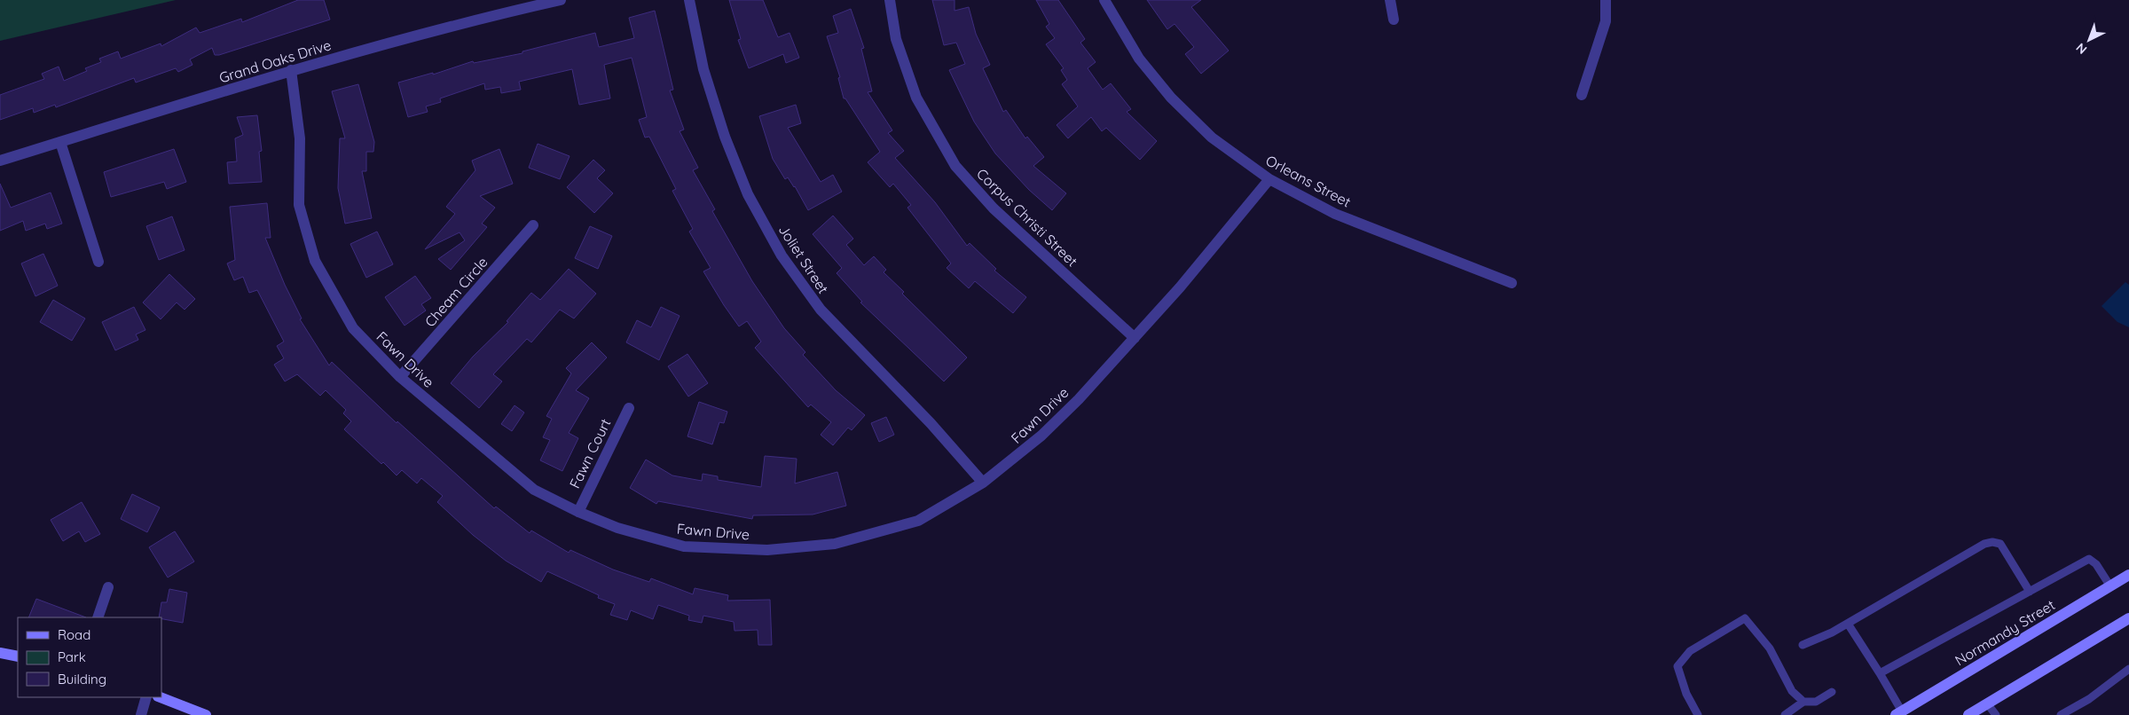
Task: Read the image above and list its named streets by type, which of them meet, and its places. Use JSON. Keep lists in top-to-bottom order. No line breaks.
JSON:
{"streets":{"main road":["Normandy Street"],"street":["Grand Oaks Drive","Orleans Street","Corpus Christi Street","Joliet Street","Cheam Circle","Fawn Drive","Fawn Court"]},"crossings":[["Grand Oaks Drive","Fawn Drive"],["Orleans Street","Fawn Drive"],["Corpus Christi Street","Fawn Drive"],["Joliet Street","Fawn Drive"],["Cheam Circle","Fawn Drive"],["Fawn Drive","Fawn Court"]],"legend":["Road","Park","Building"],"north":"bottom left"}
